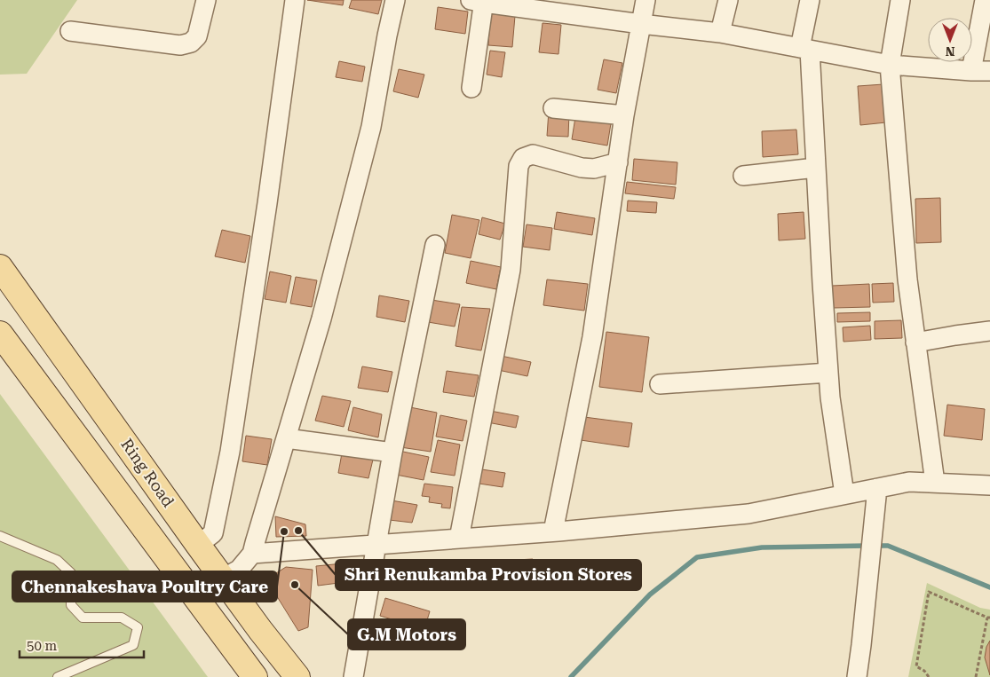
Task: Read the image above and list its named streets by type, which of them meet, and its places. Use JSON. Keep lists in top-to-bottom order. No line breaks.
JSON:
{"streets":{"main road":["Ring Road"]},"places":["Shri Renukamba Provision Stores","Chennakeshava Poultry Care","G.M Motors"],"scale_bar":"50 m","north":"bottom"}
